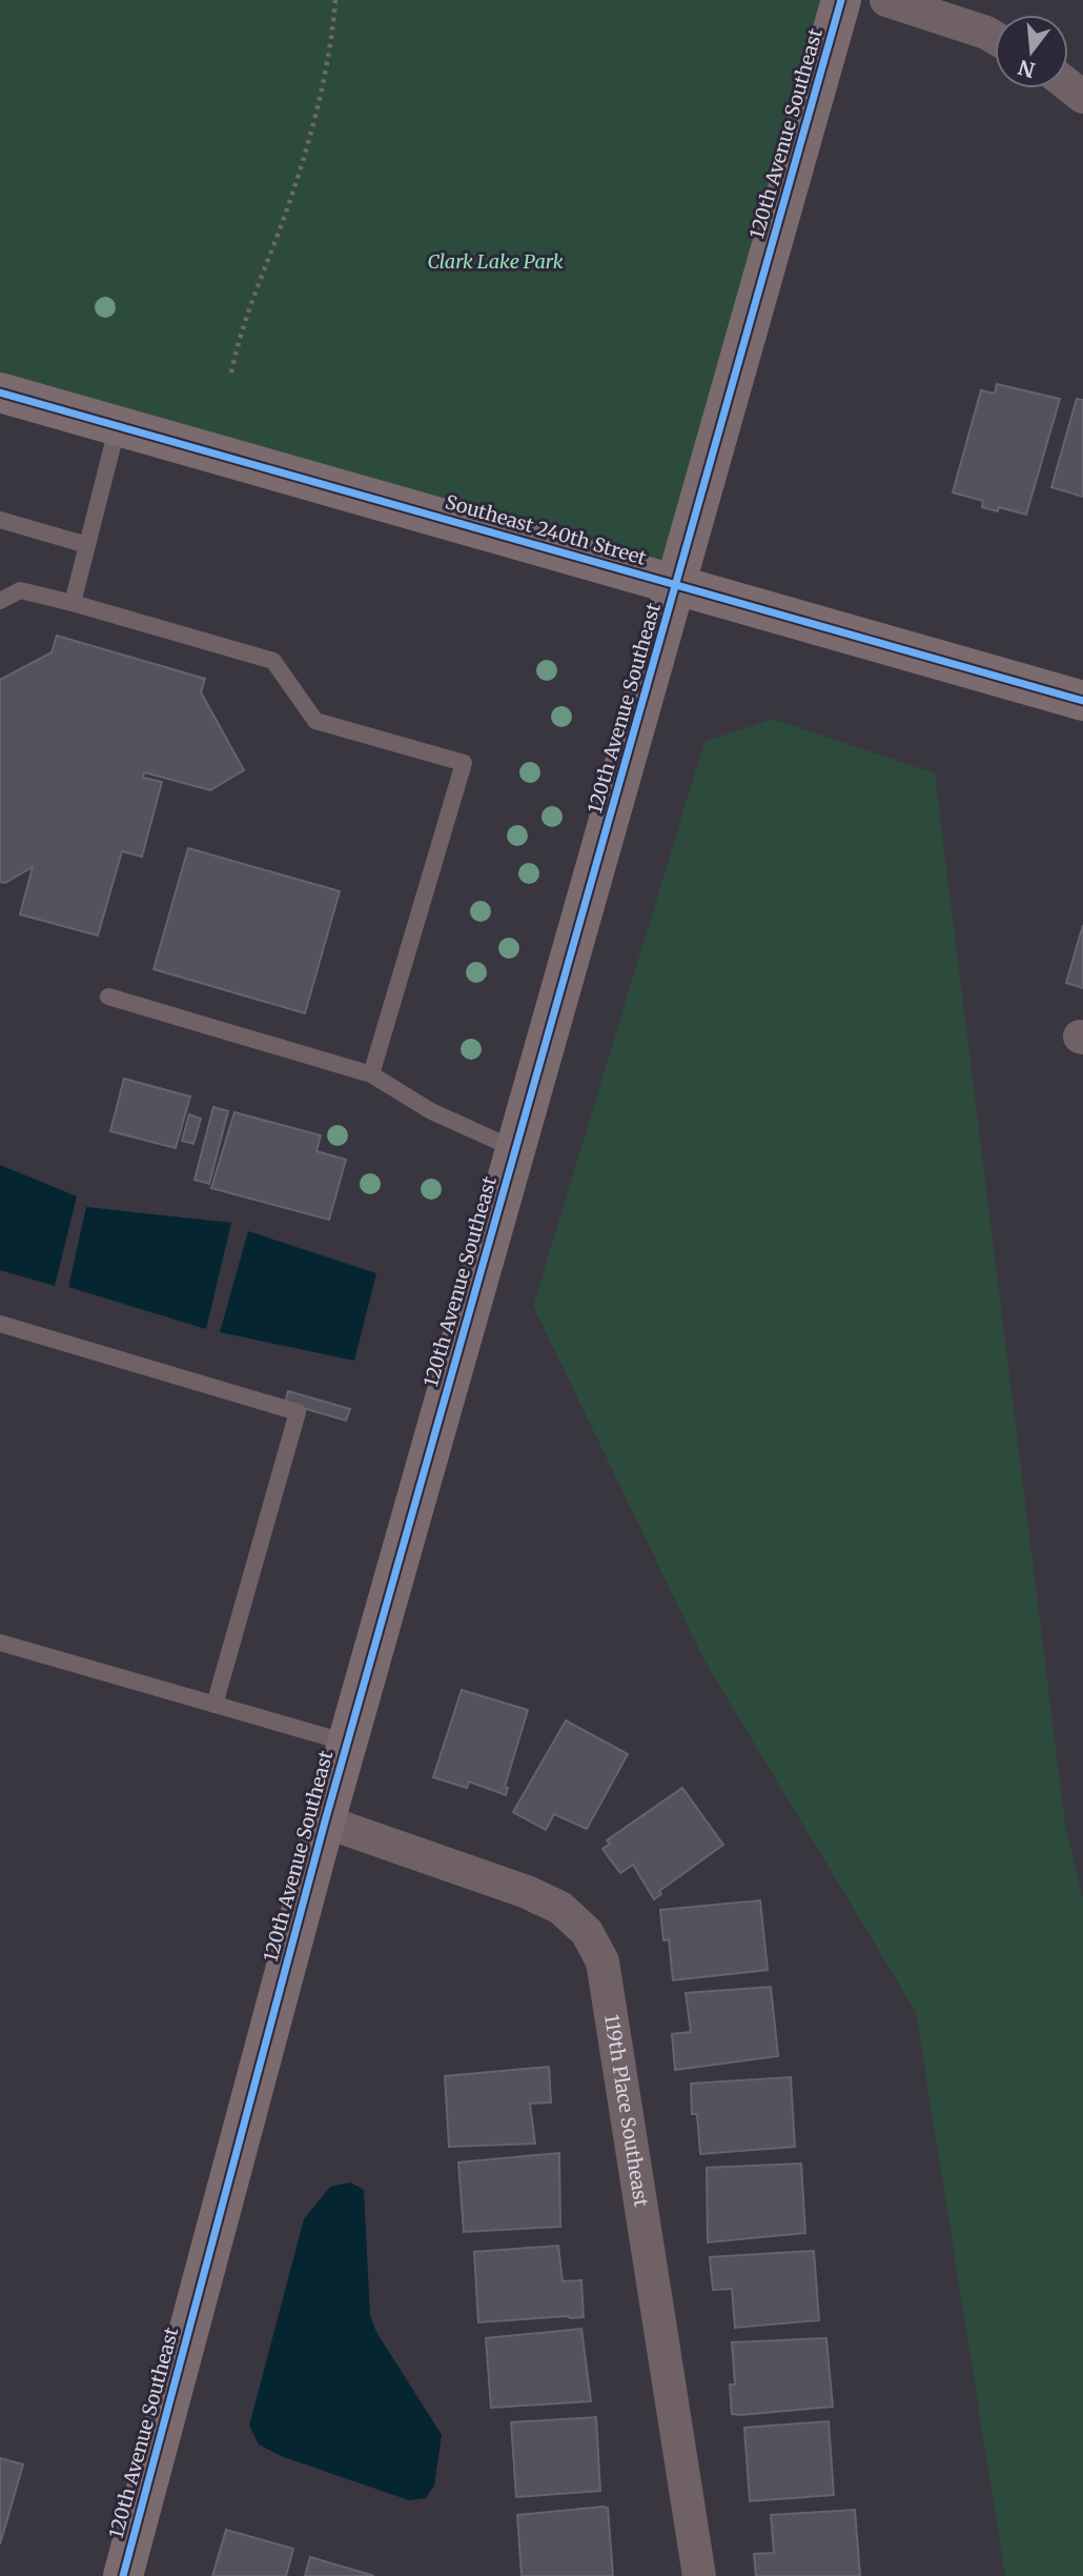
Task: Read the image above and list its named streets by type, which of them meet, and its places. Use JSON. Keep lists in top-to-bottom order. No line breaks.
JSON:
{"streets":{"street":["120th Avenue Southeast","Southeast 240th Street","119th Place Southeast"]},"crossings":[["120th Avenue Southeast","Southeast 240th Street"],["120th Avenue Southeast","119th Place Southeast"]],"parks":["Clark Lake Park"],"north":"bottom"}
